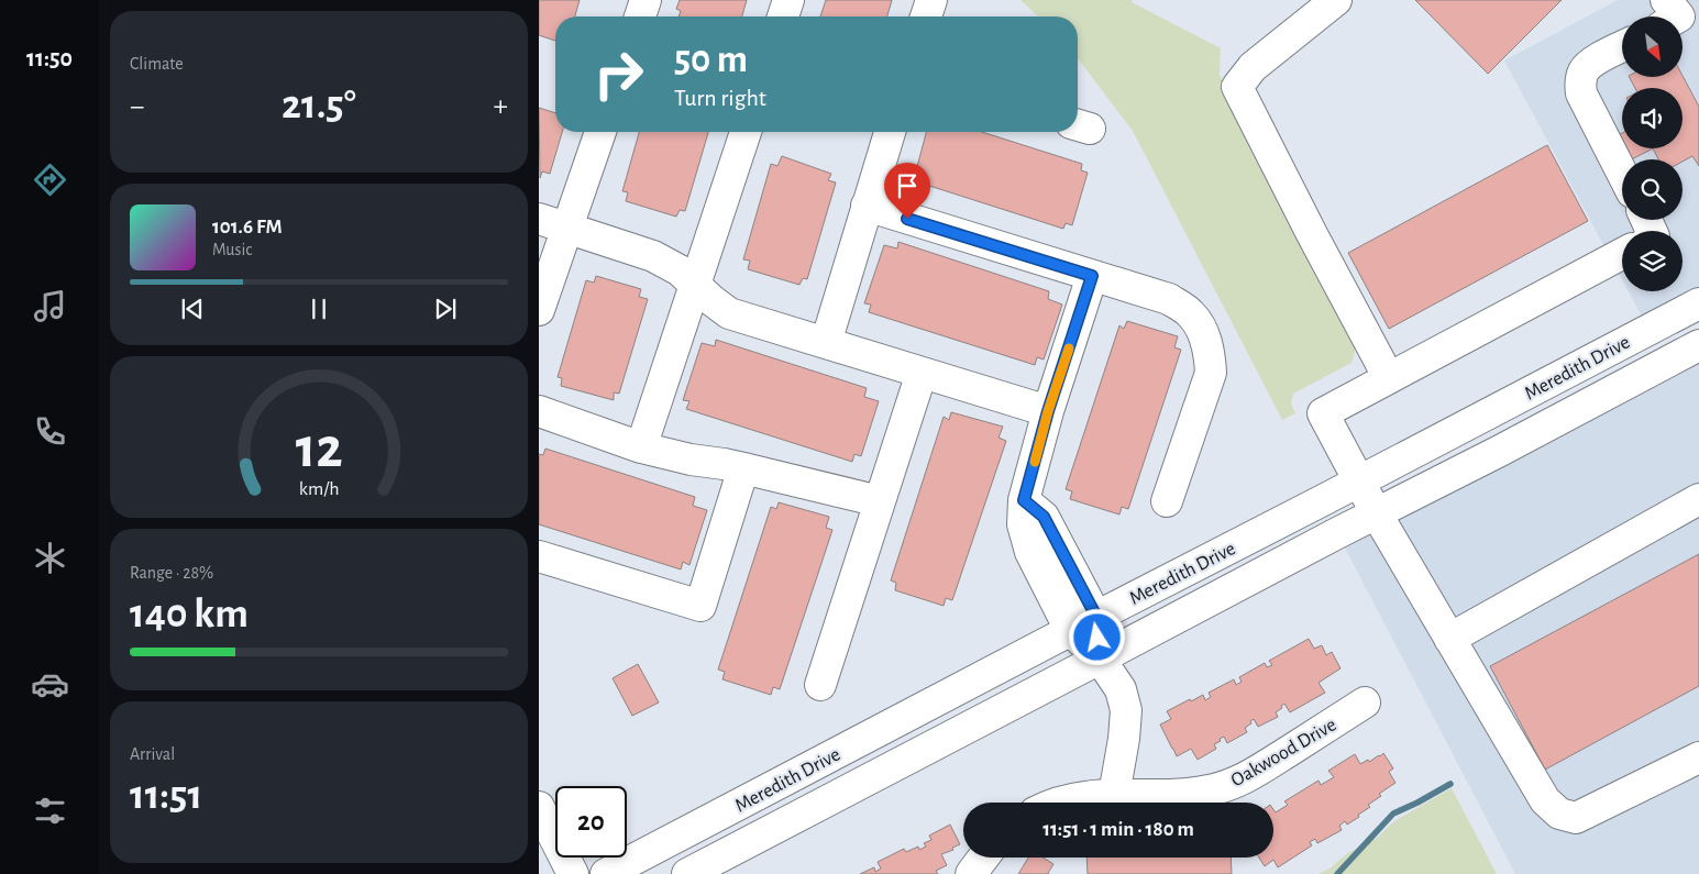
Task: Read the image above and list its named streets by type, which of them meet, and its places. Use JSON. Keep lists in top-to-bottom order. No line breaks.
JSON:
{"streets":{"main road":["Meredith Drive","Oakwood Drive"]},"north":"bottom right","page":{"tabs":"11:50","tile":["Climate",["Range · 28%","140 km"],["Arrival","11:51"]],"turn":["50 m","Turn right"],"heat":["−","21.5°","+"],"song":["101.6 FM","Music"],"limit":"20","trip":"11:51 · 1 min · 180 m","gauge":["12","km/h"]}}
